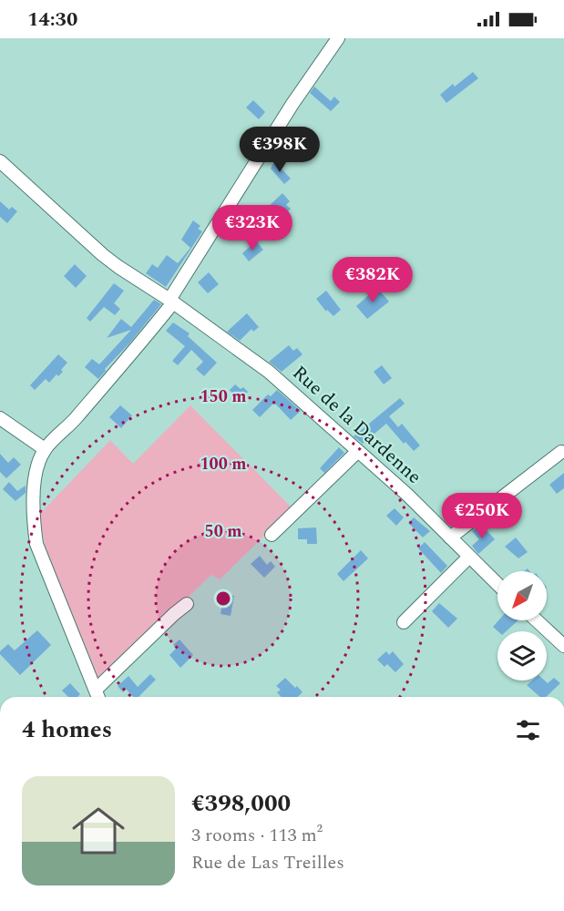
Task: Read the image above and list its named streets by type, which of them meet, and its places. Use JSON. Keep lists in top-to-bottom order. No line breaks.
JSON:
{"streets":{"street":["Rue de la Dardenne"]},"north":"bottom left","page":{"status":"14:30","price":["€398K","€323K","€382K","€250K"],"heading":"4 homes","list":[{"name":"€398,000","note":"3 rooms · 113 m² · Rue de Las Treilles"}]},"rings":["150 m","100 m","50 m"]}
